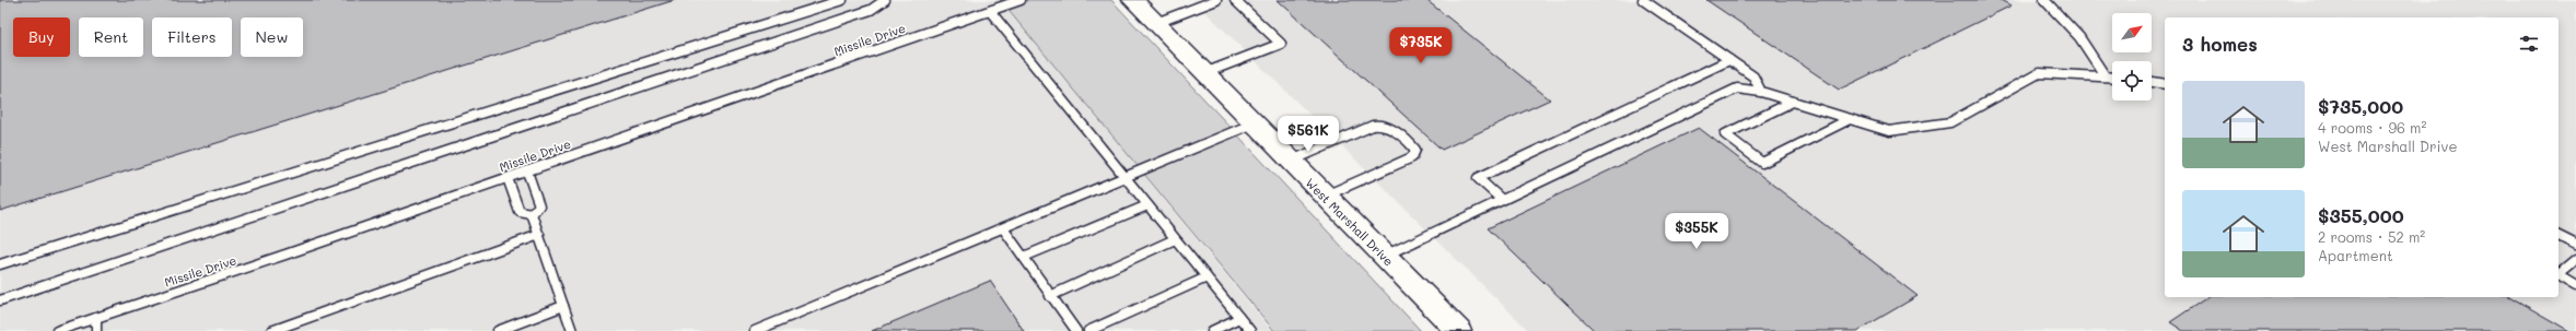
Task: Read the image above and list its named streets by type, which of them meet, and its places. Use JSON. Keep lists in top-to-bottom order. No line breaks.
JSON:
{"streets":{"main road":["West Marshall Drive"],"lane":["Missile Drive"]},"north":"top right","page":{"chip":["Buy","Rent","Filters","New"],"heading":"3 homes","price":["$735K","$561K","$355K"],"list":[{"name":"$735,000","note":"4 rooms · 96 m² · West Marshall Drive"},{"name":"$355,000","note":"2 rooms · 52 m² · Apartment"}]}}
